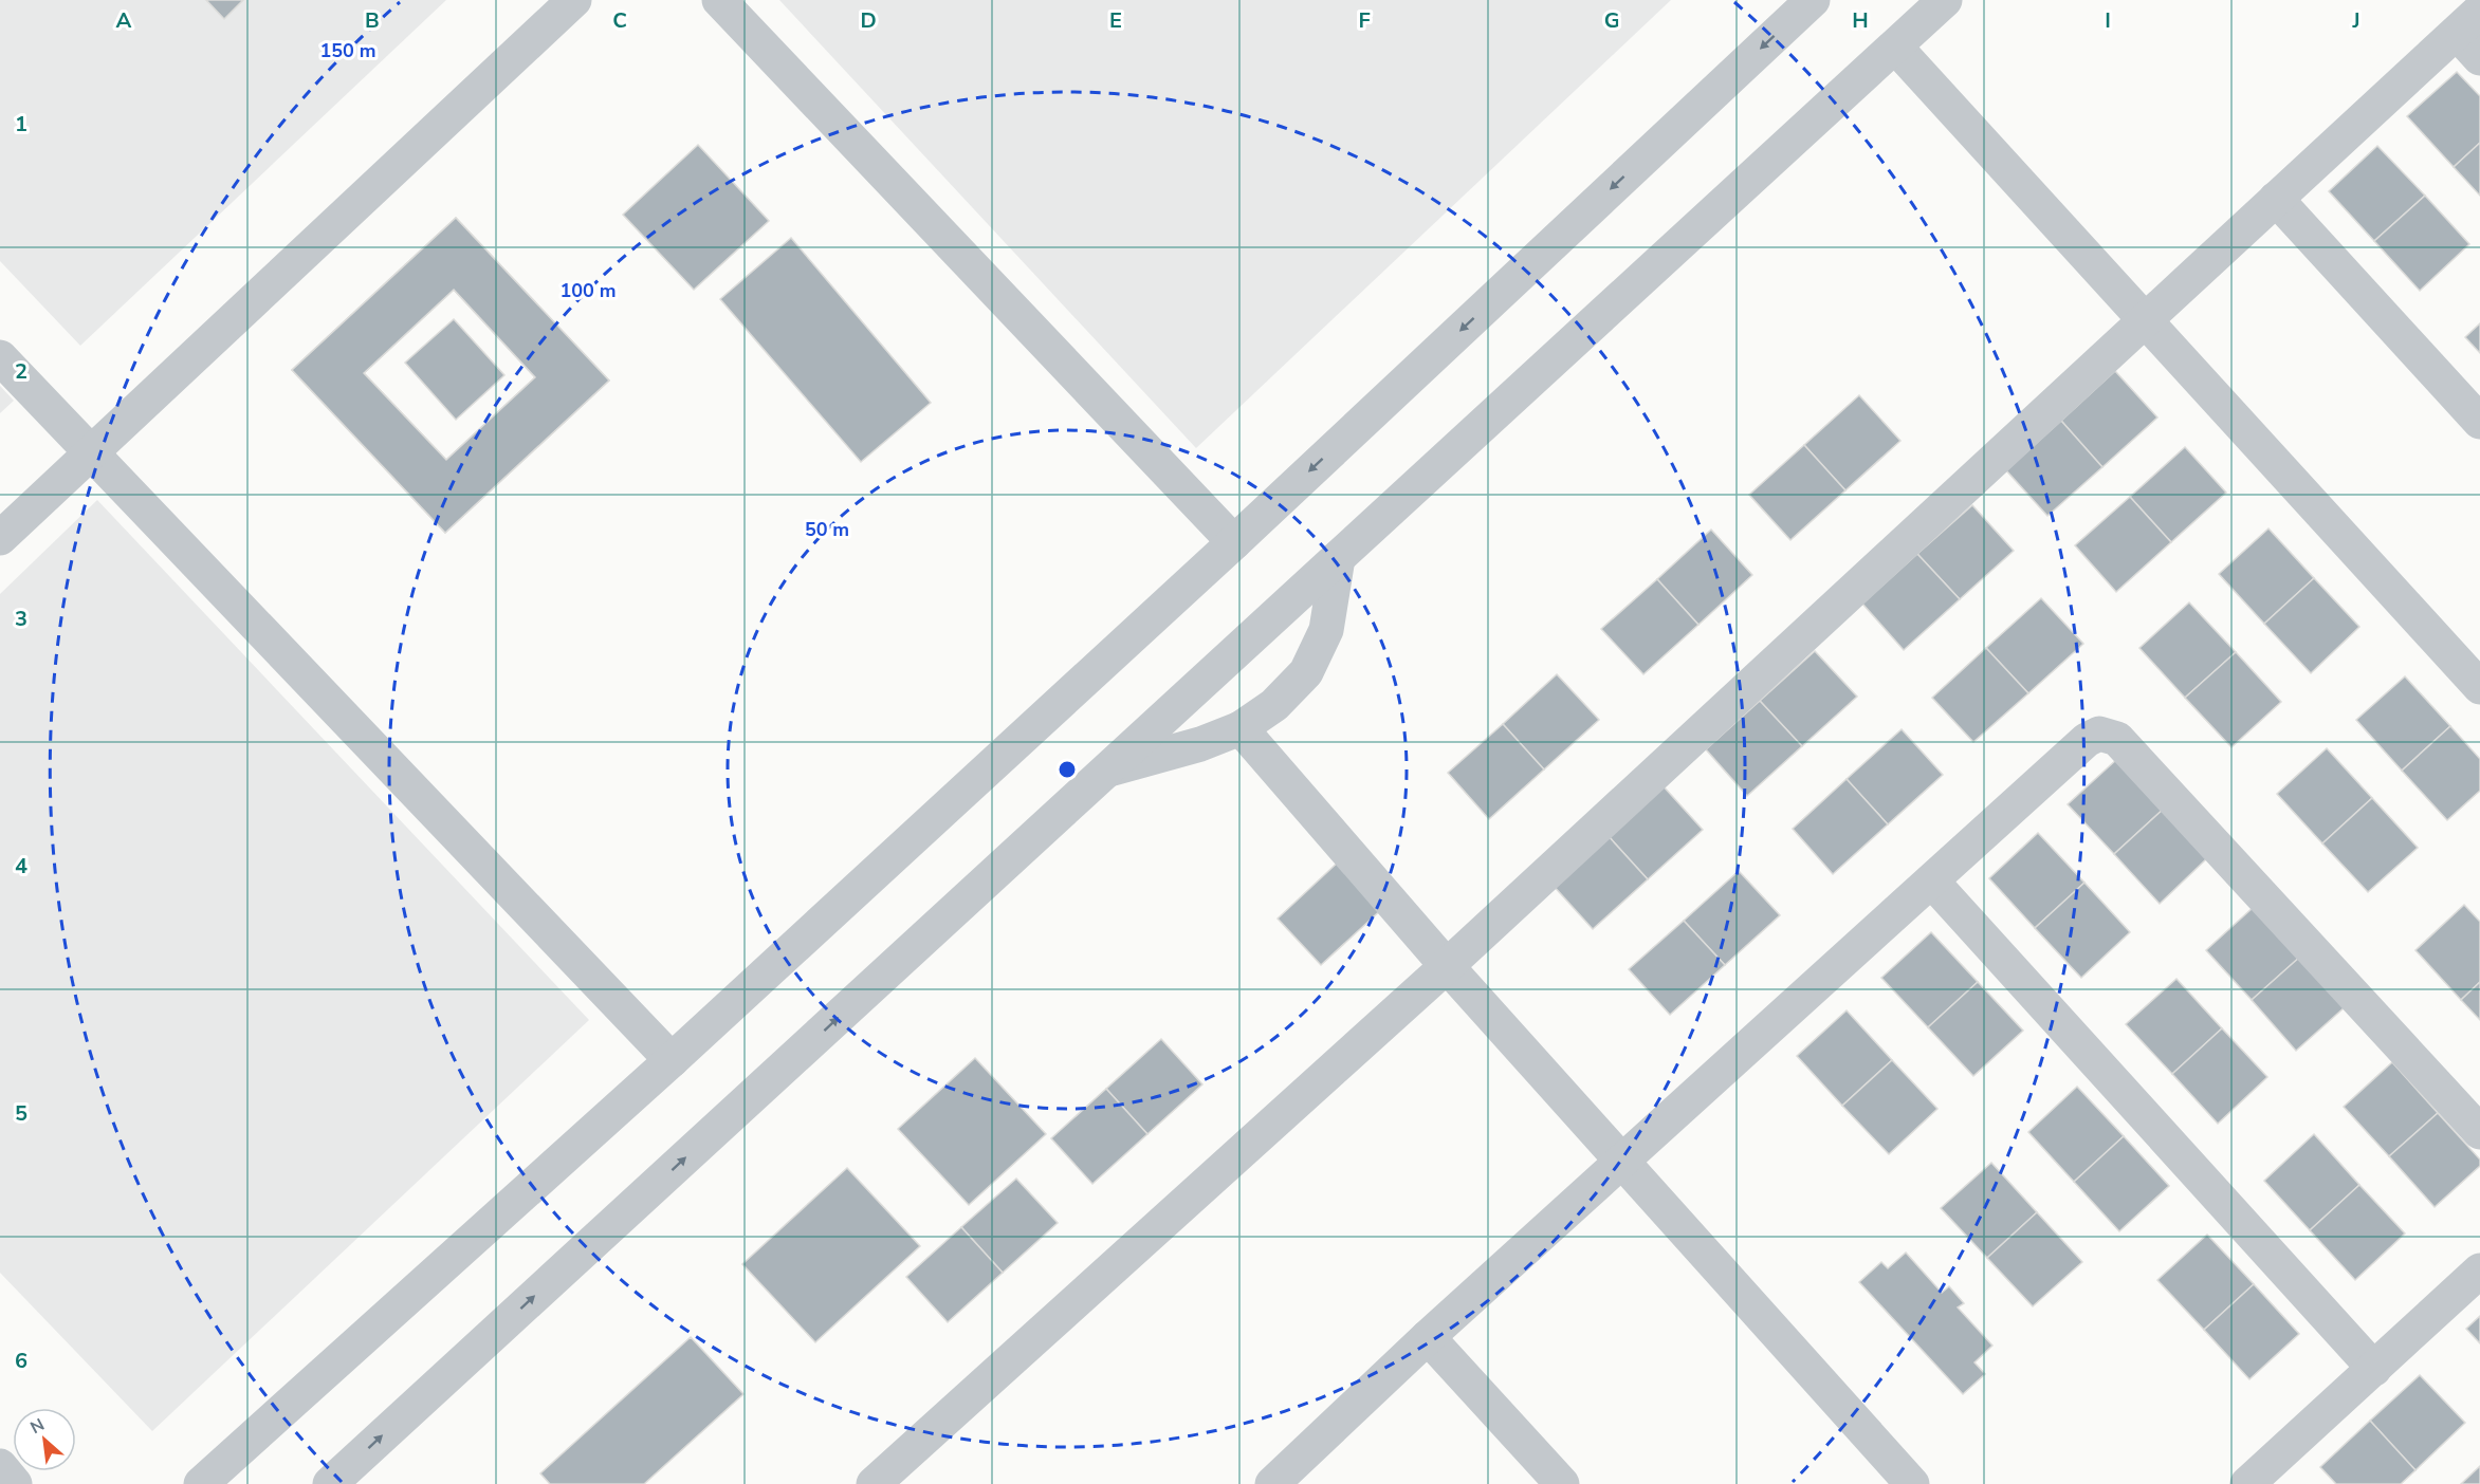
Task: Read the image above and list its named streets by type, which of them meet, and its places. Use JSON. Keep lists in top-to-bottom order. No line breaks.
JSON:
{"north":"top left","grid":{"columns":["A","B","C","D","E","F","G","H","I","J"],"rows":["1","2","3","4","5","6"]},"rings":["150 m","100 m","50 m"]}
